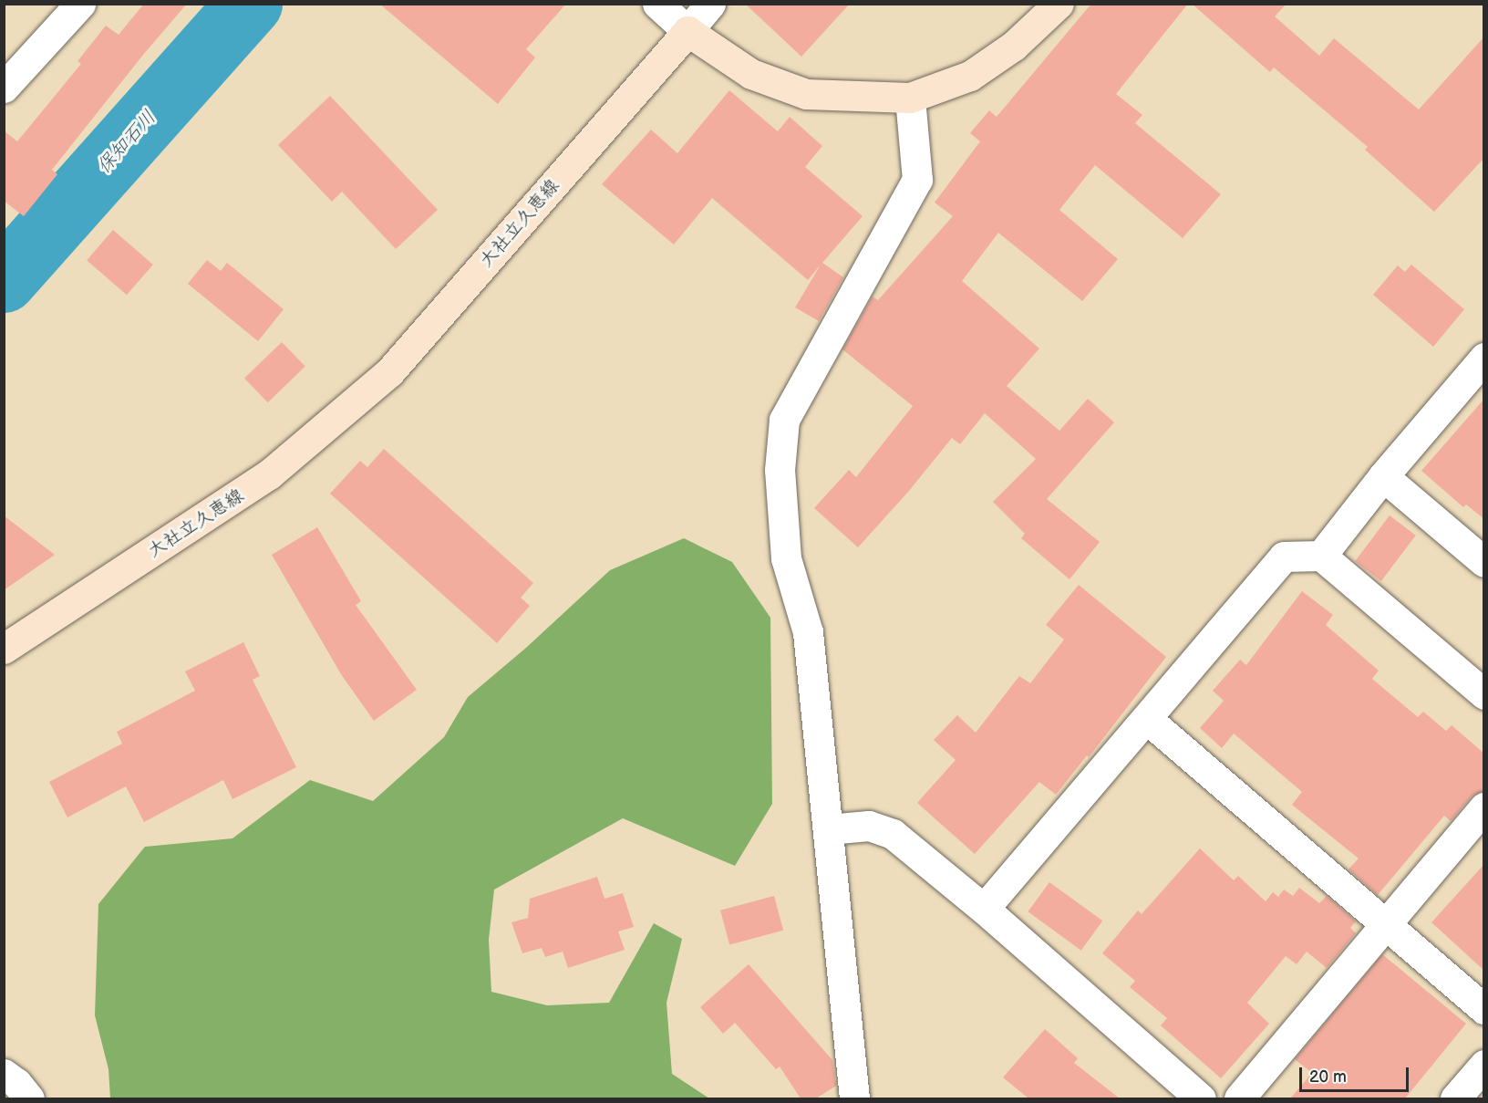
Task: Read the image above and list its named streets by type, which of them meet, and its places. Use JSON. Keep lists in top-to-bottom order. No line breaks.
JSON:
{"streets":{"main road":["大社立久恵線"]},"water":["保知石川"],"scale_bar":"20 m"}
